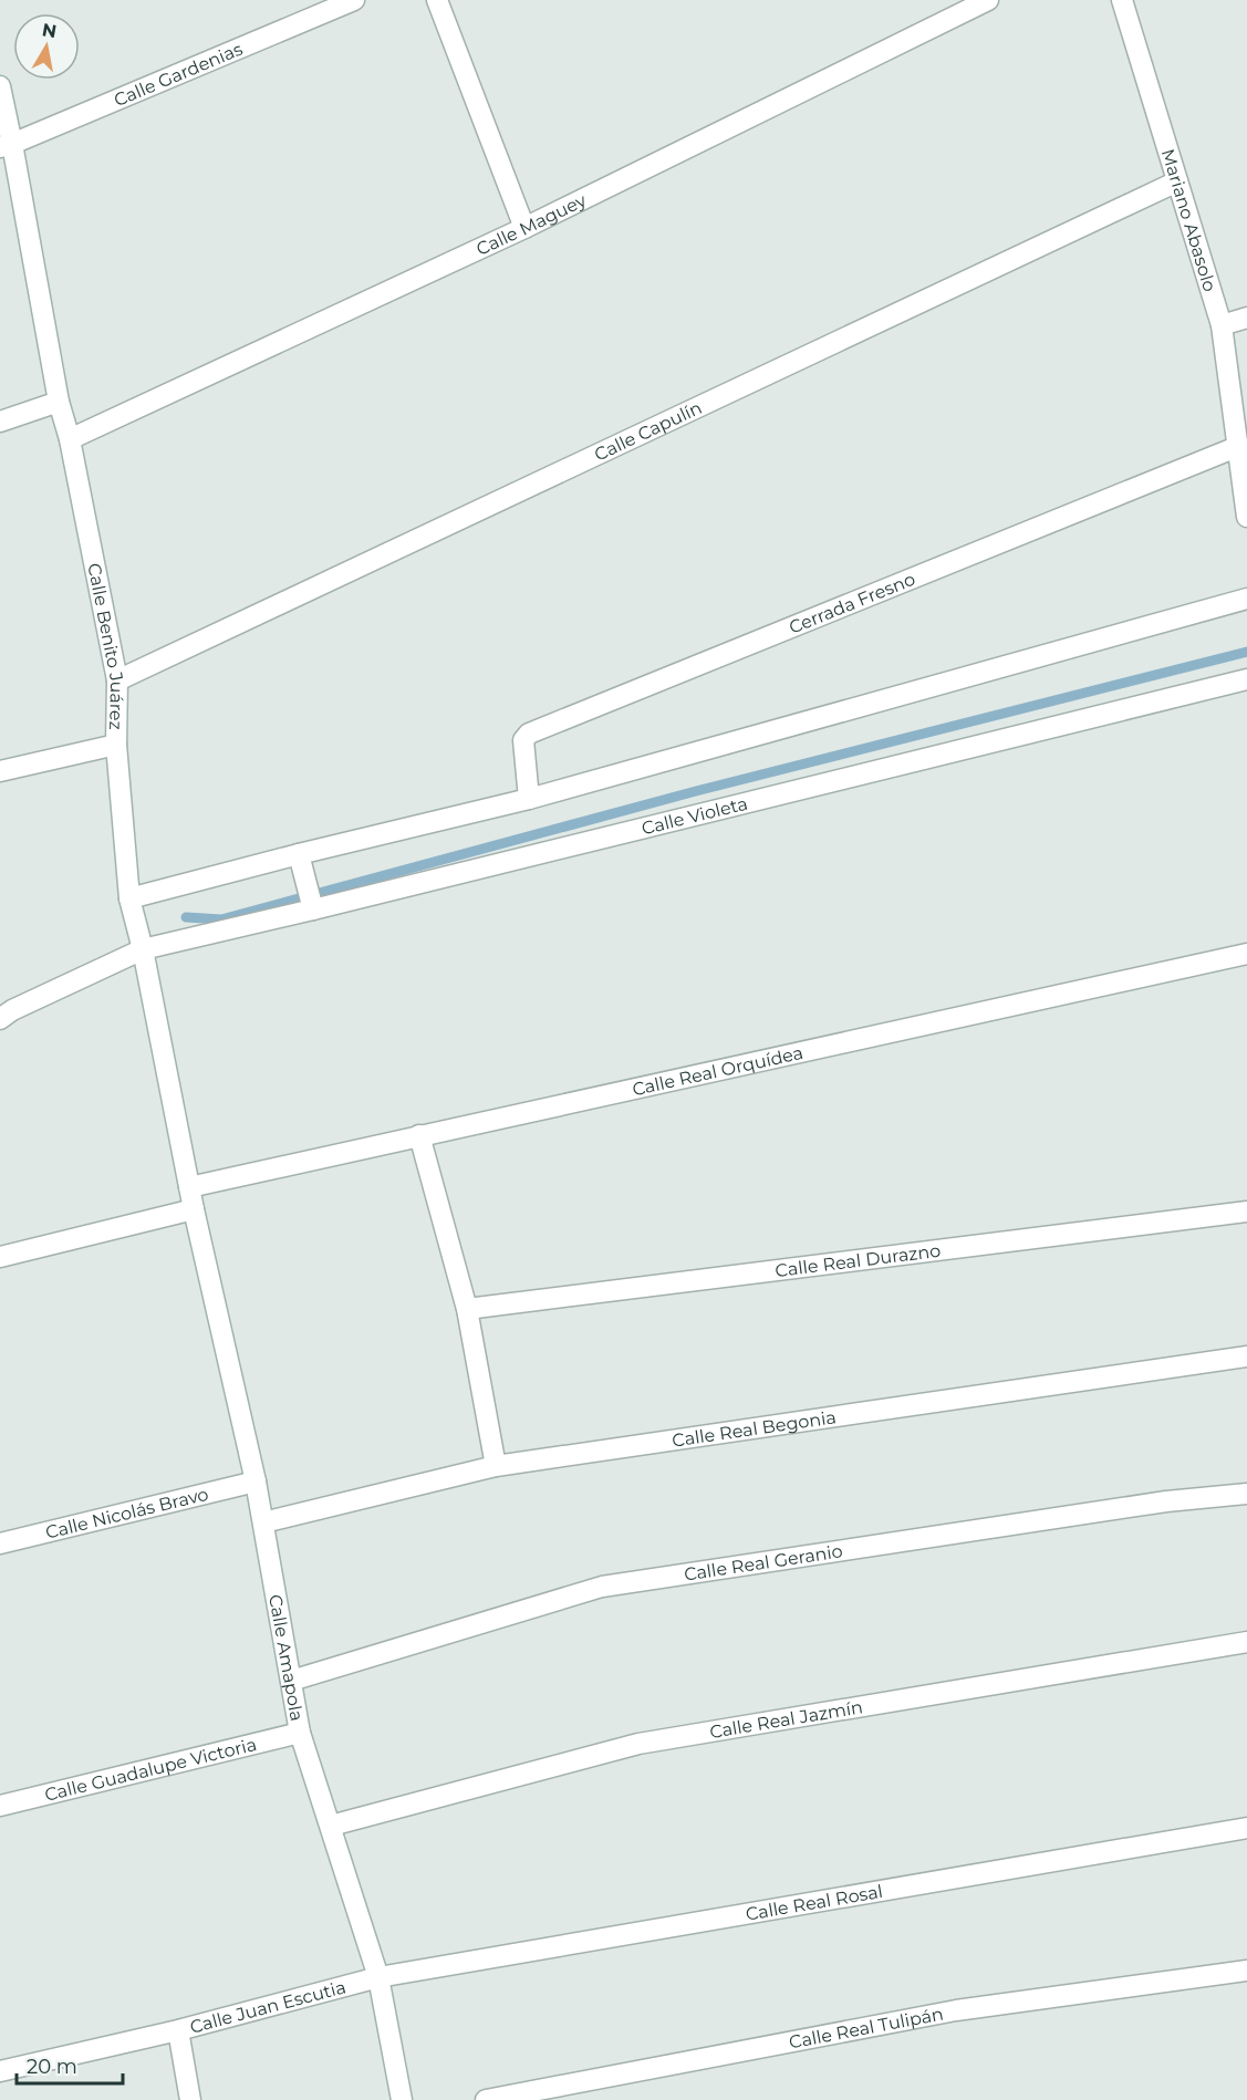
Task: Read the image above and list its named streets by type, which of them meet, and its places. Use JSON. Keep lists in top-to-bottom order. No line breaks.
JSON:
{"streets":{"street":["Calle Gardenias","Mariano Abasolo","Calle Maguey","Calle Capulín","Cerrada Fresno","Calle Benito Juárez","Calle Violeta","Calle Real Orquídea","Calle Real Durazno","Calle Real Begonia","Calle Nicolás Bravo","Calle Real Geranio","Calle Amapola","Calle Real Jazmín","Calle Guadalupe Victoria","Calle Real Rosal","Calle Juan Escutia","Calle Real Tulipán"]},"crossings":[["Calle Gardenias","Calle Benito Juárez"],["Mariano Abasolo","Calle Capulín"],["Mariano Abasolo","Cerrada Fresno"],["Calle Maguey","Calle Benito Juárez"],["Calle Capulín","Calle Benito Juárez"],["Calle Benito Juárez","Calle Violeta"],["Calle Benito Juárez","Calle Real Orquídea"],["Calle Benito Juárez","Calle Amapola"],["Calle Real Begonia","Calle Amapola"],["Calle Nicolás Bravo","Calle Amapola"],["Calle Real Geranio","Calle Amapola"],["Calle Amapola","Calle Real Jazmín"],["Calle Amapola","Calle Guadalupe Victoria"],["Calle Amapola","Calle Real Rosal"],["Calle Amapola","Calle Juan Escutia"],["Calle Real Rosal","Calle Juan Escutia"]],"scale_bar":"20 m","north":"top"}
